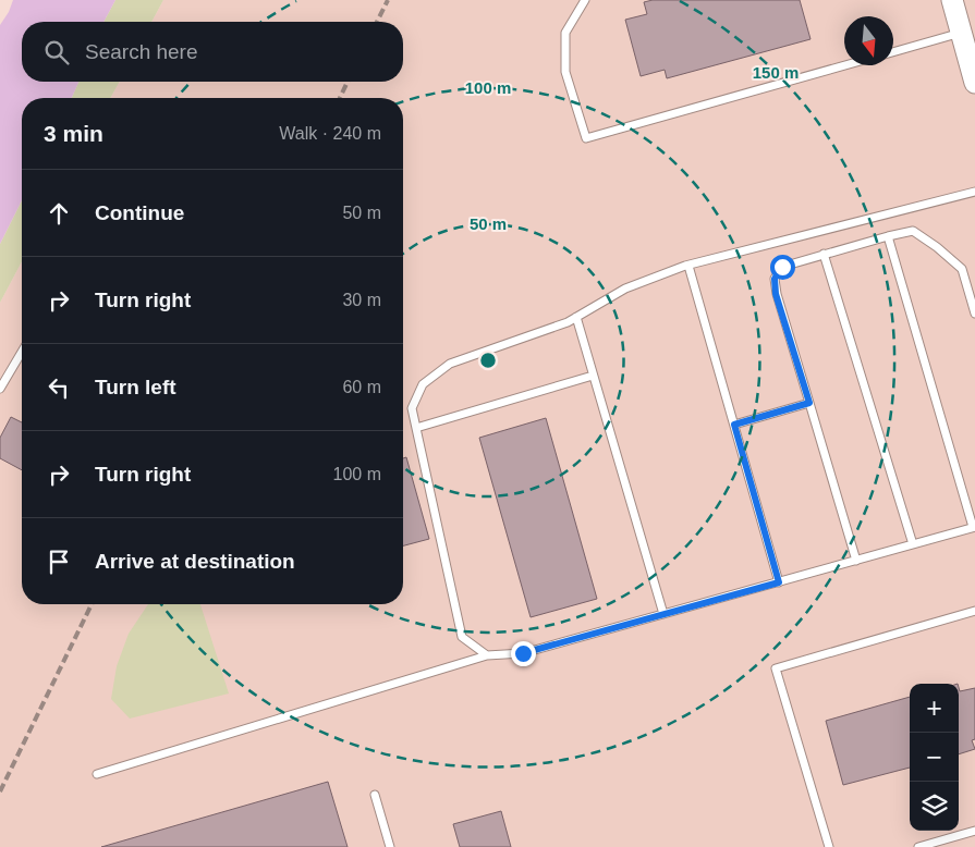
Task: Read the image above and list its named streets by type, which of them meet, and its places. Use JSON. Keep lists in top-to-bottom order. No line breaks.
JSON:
{"north":"bottom","page":{"search":"Search here","heading":["3 min","Walk · 240 m"],"list":[["Continue","50 m"],["Turn right","30 m"],["Turn left","60 m"],["Turn right","100 m"],"Arrive at destination"],"map_buttons":["+","−"]},"rings":["150 m","100 m","50 m"]}
